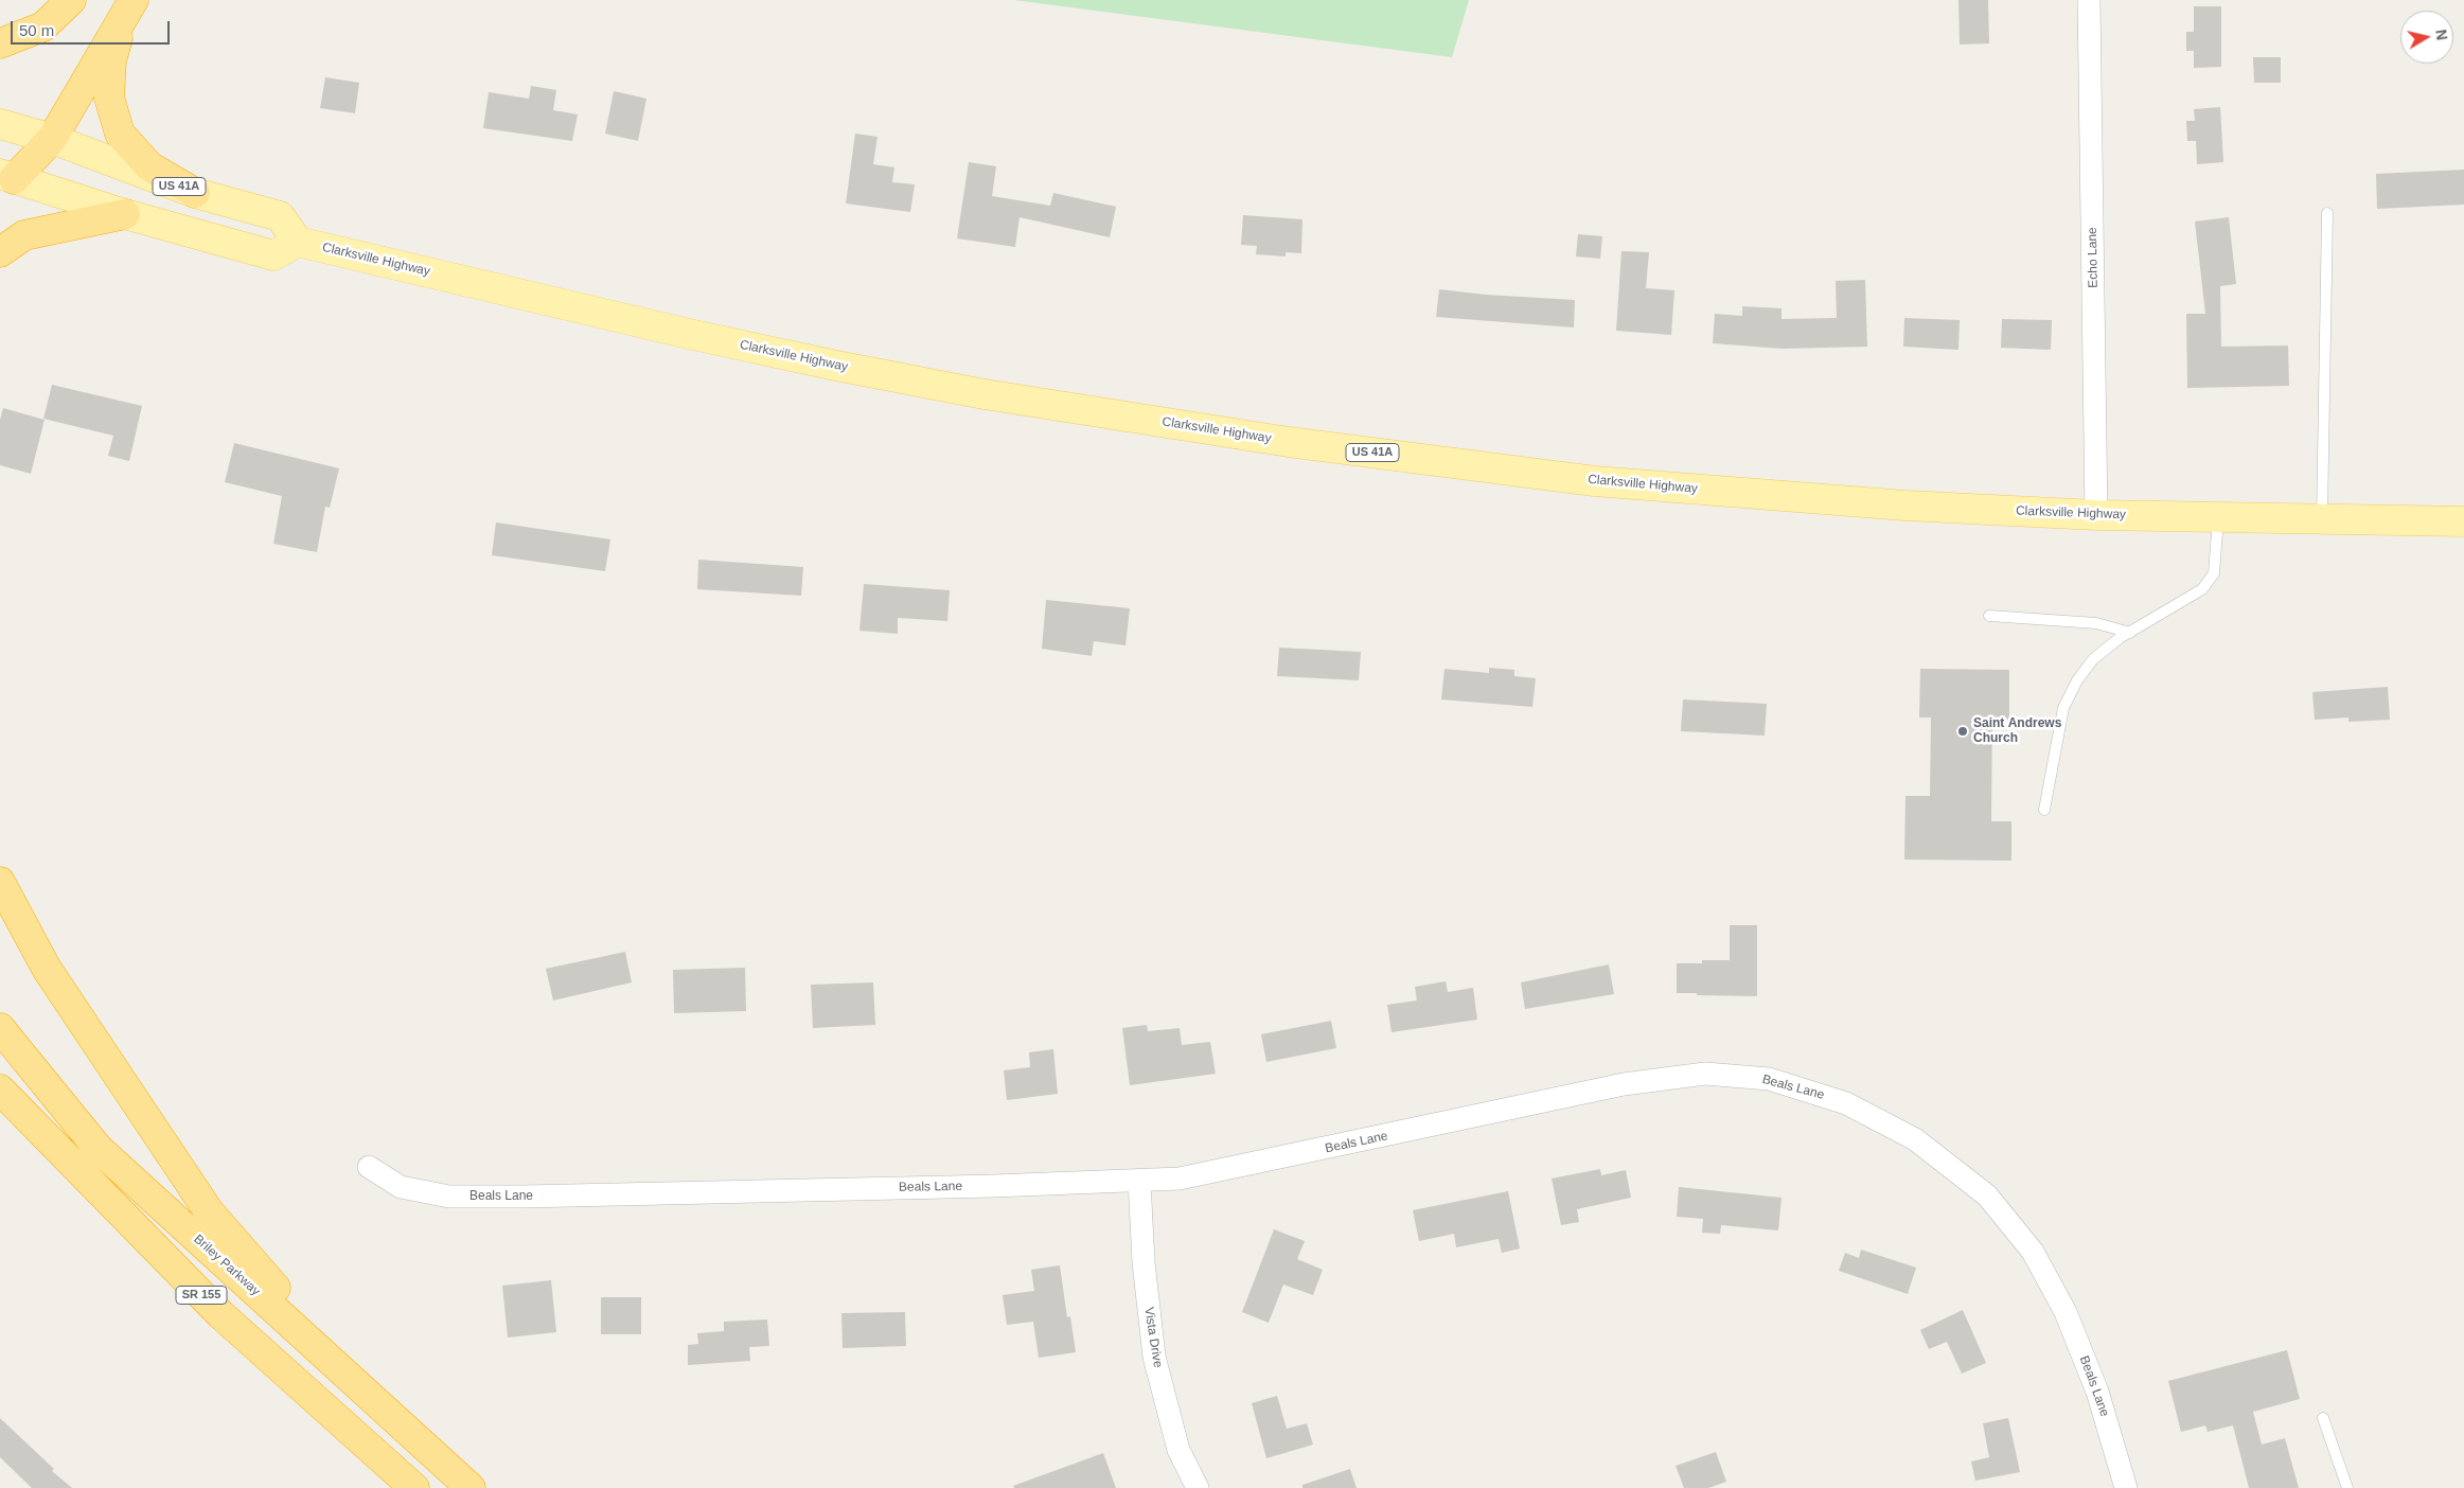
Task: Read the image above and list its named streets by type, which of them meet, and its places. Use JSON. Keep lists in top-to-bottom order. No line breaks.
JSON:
{"streets":{"highway":["Briley Parkway","SR 155"],"main road":["US 41A","Clarksville Highway"],"street":["Echo Lane","Beals Lane","Vista Drive"]},"crossings":[["US 41A","Clarksville Highway"],["Echo Lane","Clarksville Highway"],["Beals Lane","Vista Drive"]],"places":["Saint Andrews Church"],"scale_bar":"50 m","north":"right"}
